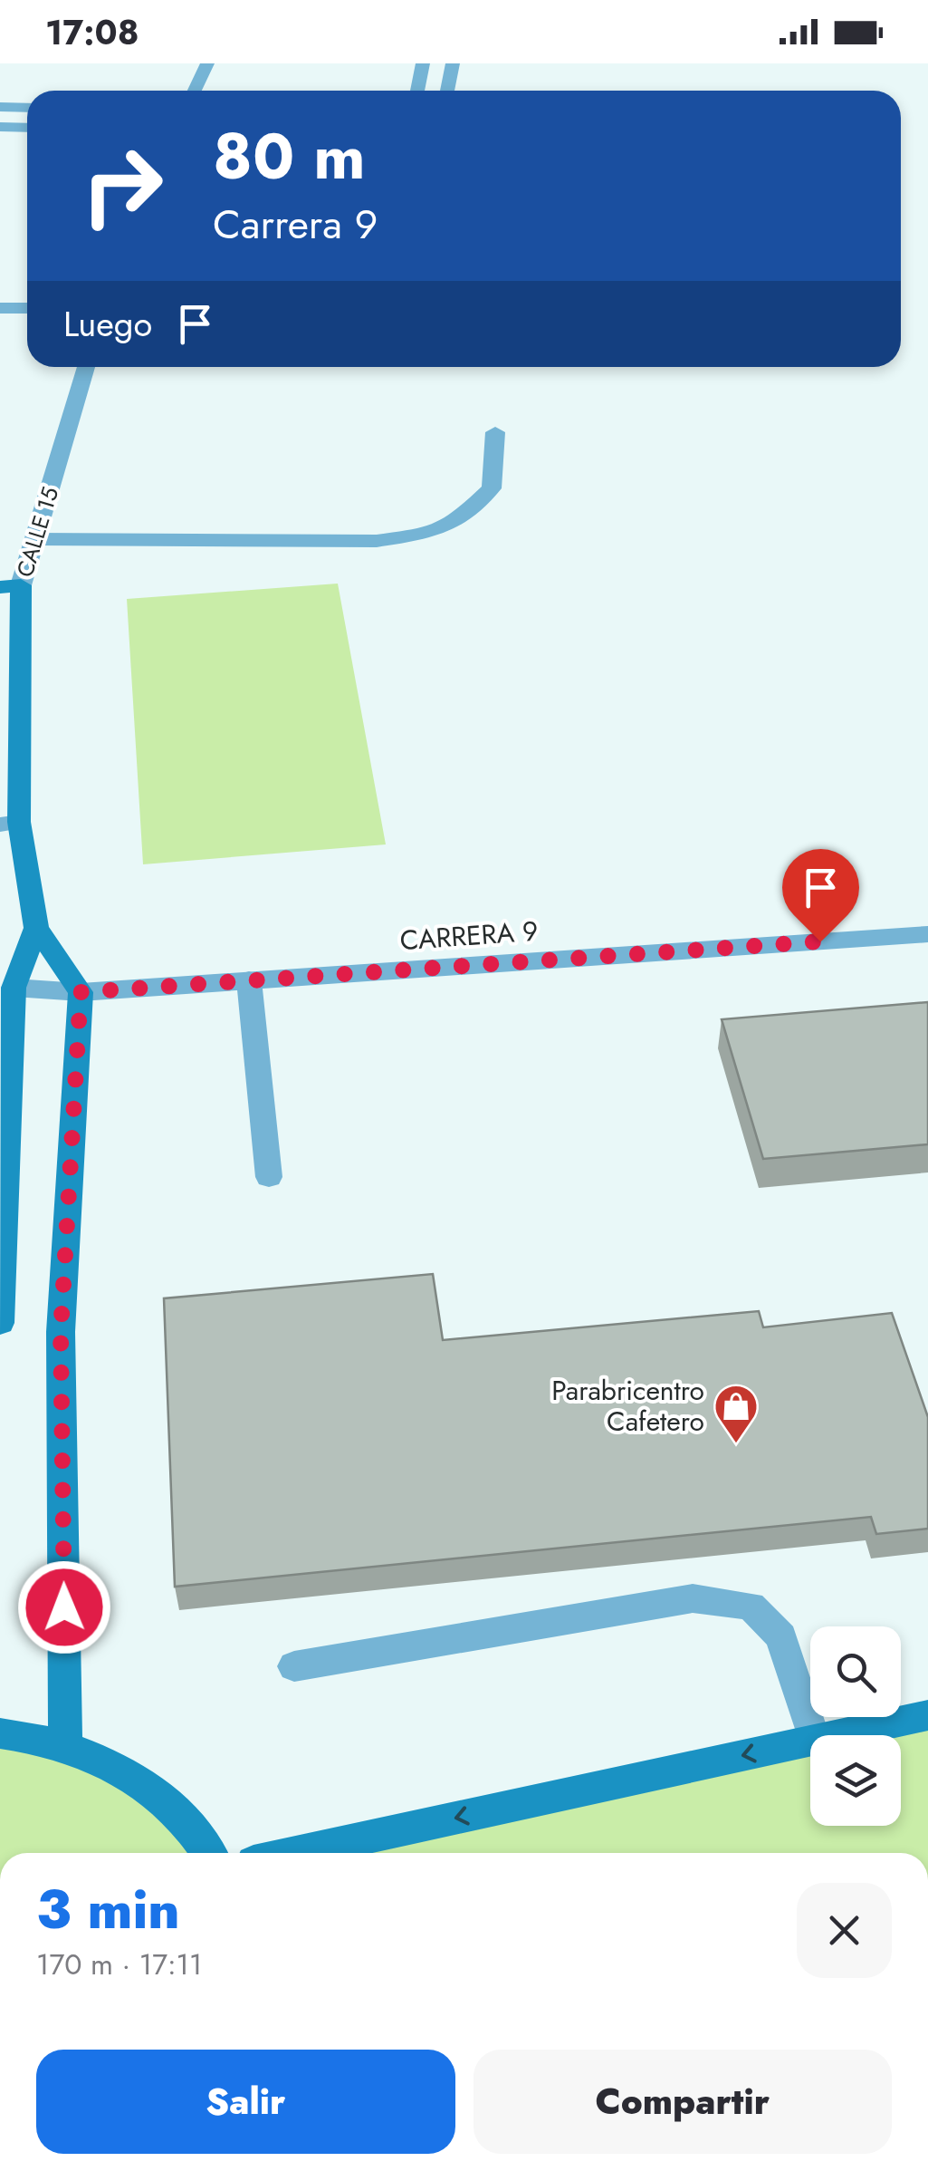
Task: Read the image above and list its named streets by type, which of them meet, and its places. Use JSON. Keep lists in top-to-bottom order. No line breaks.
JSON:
{"streets":{"main road":["CALLE 15"],"street":["CARRERA 9"]},"crossings":[["CALLE 15","CARRERA 9"]],"places":{"shop":["Parabricentro Cafetero"]},"page":{"status":"17:08","turn":["80 m","Carrera 9"],"then":"Luego","heading":["3 min","170 m · 17:11"],"buttons":["Salir","Compartir"]}}
